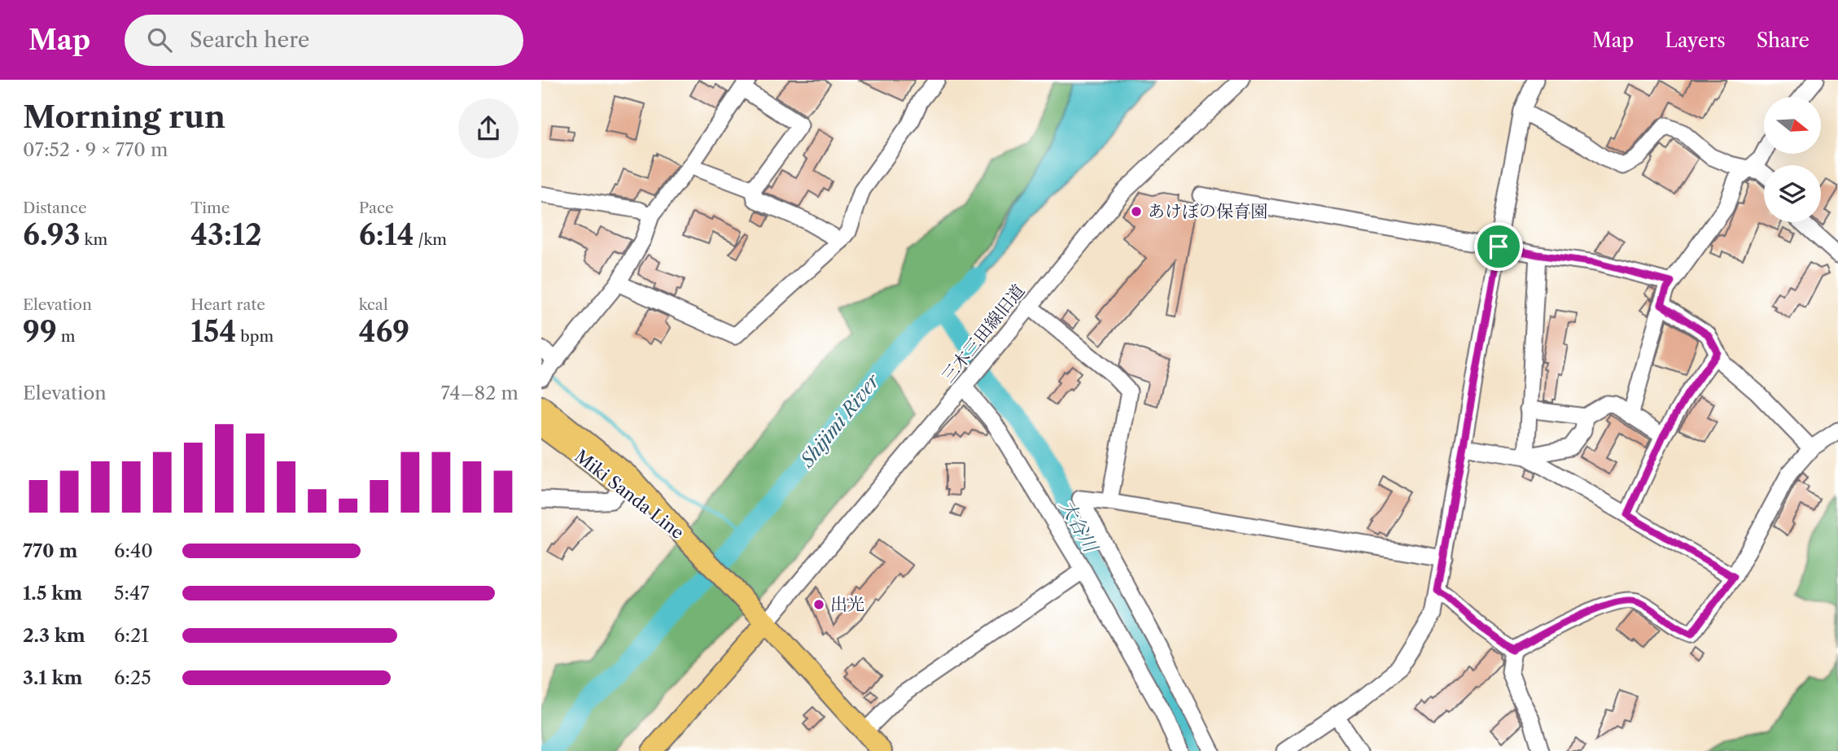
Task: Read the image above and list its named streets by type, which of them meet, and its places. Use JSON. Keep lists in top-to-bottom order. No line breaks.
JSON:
{"streets":{"main road":["Miki Sanda Line"],"street":["三木三田線旧道"]},"crossings":[["三木三田線旧道","Miki Sanda Line"]],"water":["Shijimi River","大谷川"],"places":["あけぼの保育園","出光"],"north":"right","page":{"header":"Map","search":"Search here","nav":["Map","Layers","Share"],"heading":["Morning run","07:52 · 9 × 770 m"],"stats":[["Distance","6.93 km"],["Time","43:12"],["Pace","6:14 /km"],["Elevation","99 m"],["Heart rate","154 bpm"],["kcal","469"]],"chart":["Elevation","74–82 m"],"list":[{"name":"770 m","note":"6:40"},{"name":"1.5 km","note":"5:47"},{"name":"2.3 km","note":"6:21"},{"name":"3.1 km","note":"6:25"}]}}
